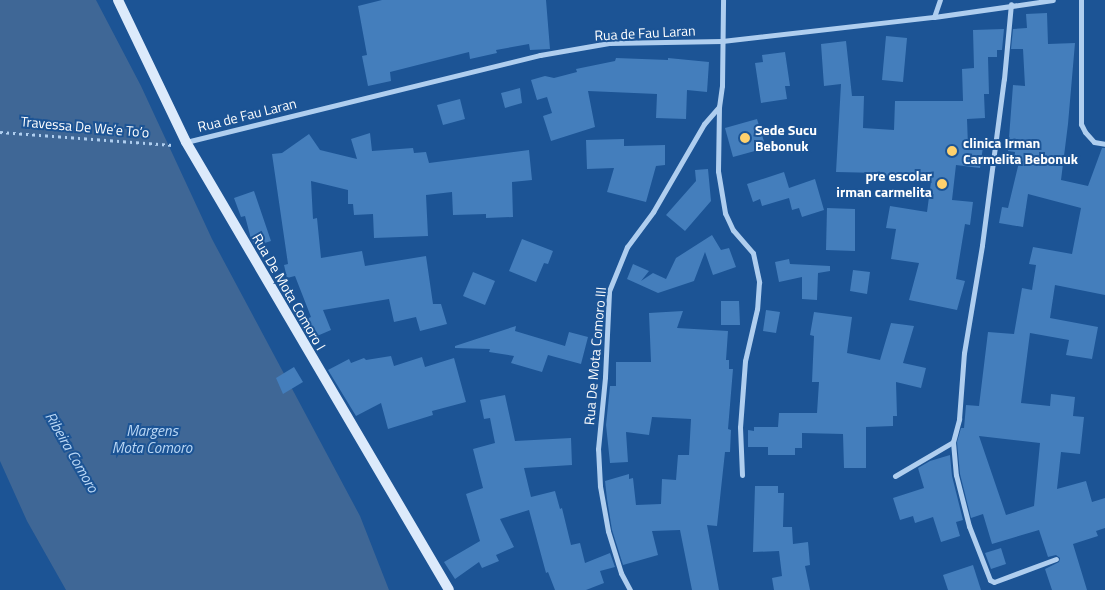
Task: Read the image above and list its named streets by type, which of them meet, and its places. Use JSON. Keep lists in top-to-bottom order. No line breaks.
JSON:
{"streets":{"street":["Rua de Fau Laran","Rua De Mota Comoro I","Rua De Mota Comoro III"],"path":["Travessa De We’e To’o"]},"crossings":[["Rua de Fau Laran","Rua De Mota Comoro I"]],"water":["Margens Mota Comoro","Ribeira Comoro"],"places":["Sede Sucu Bebonuk","clinica Irman Carmelita Bebonuk","pre escolar irman carmelita"]}
